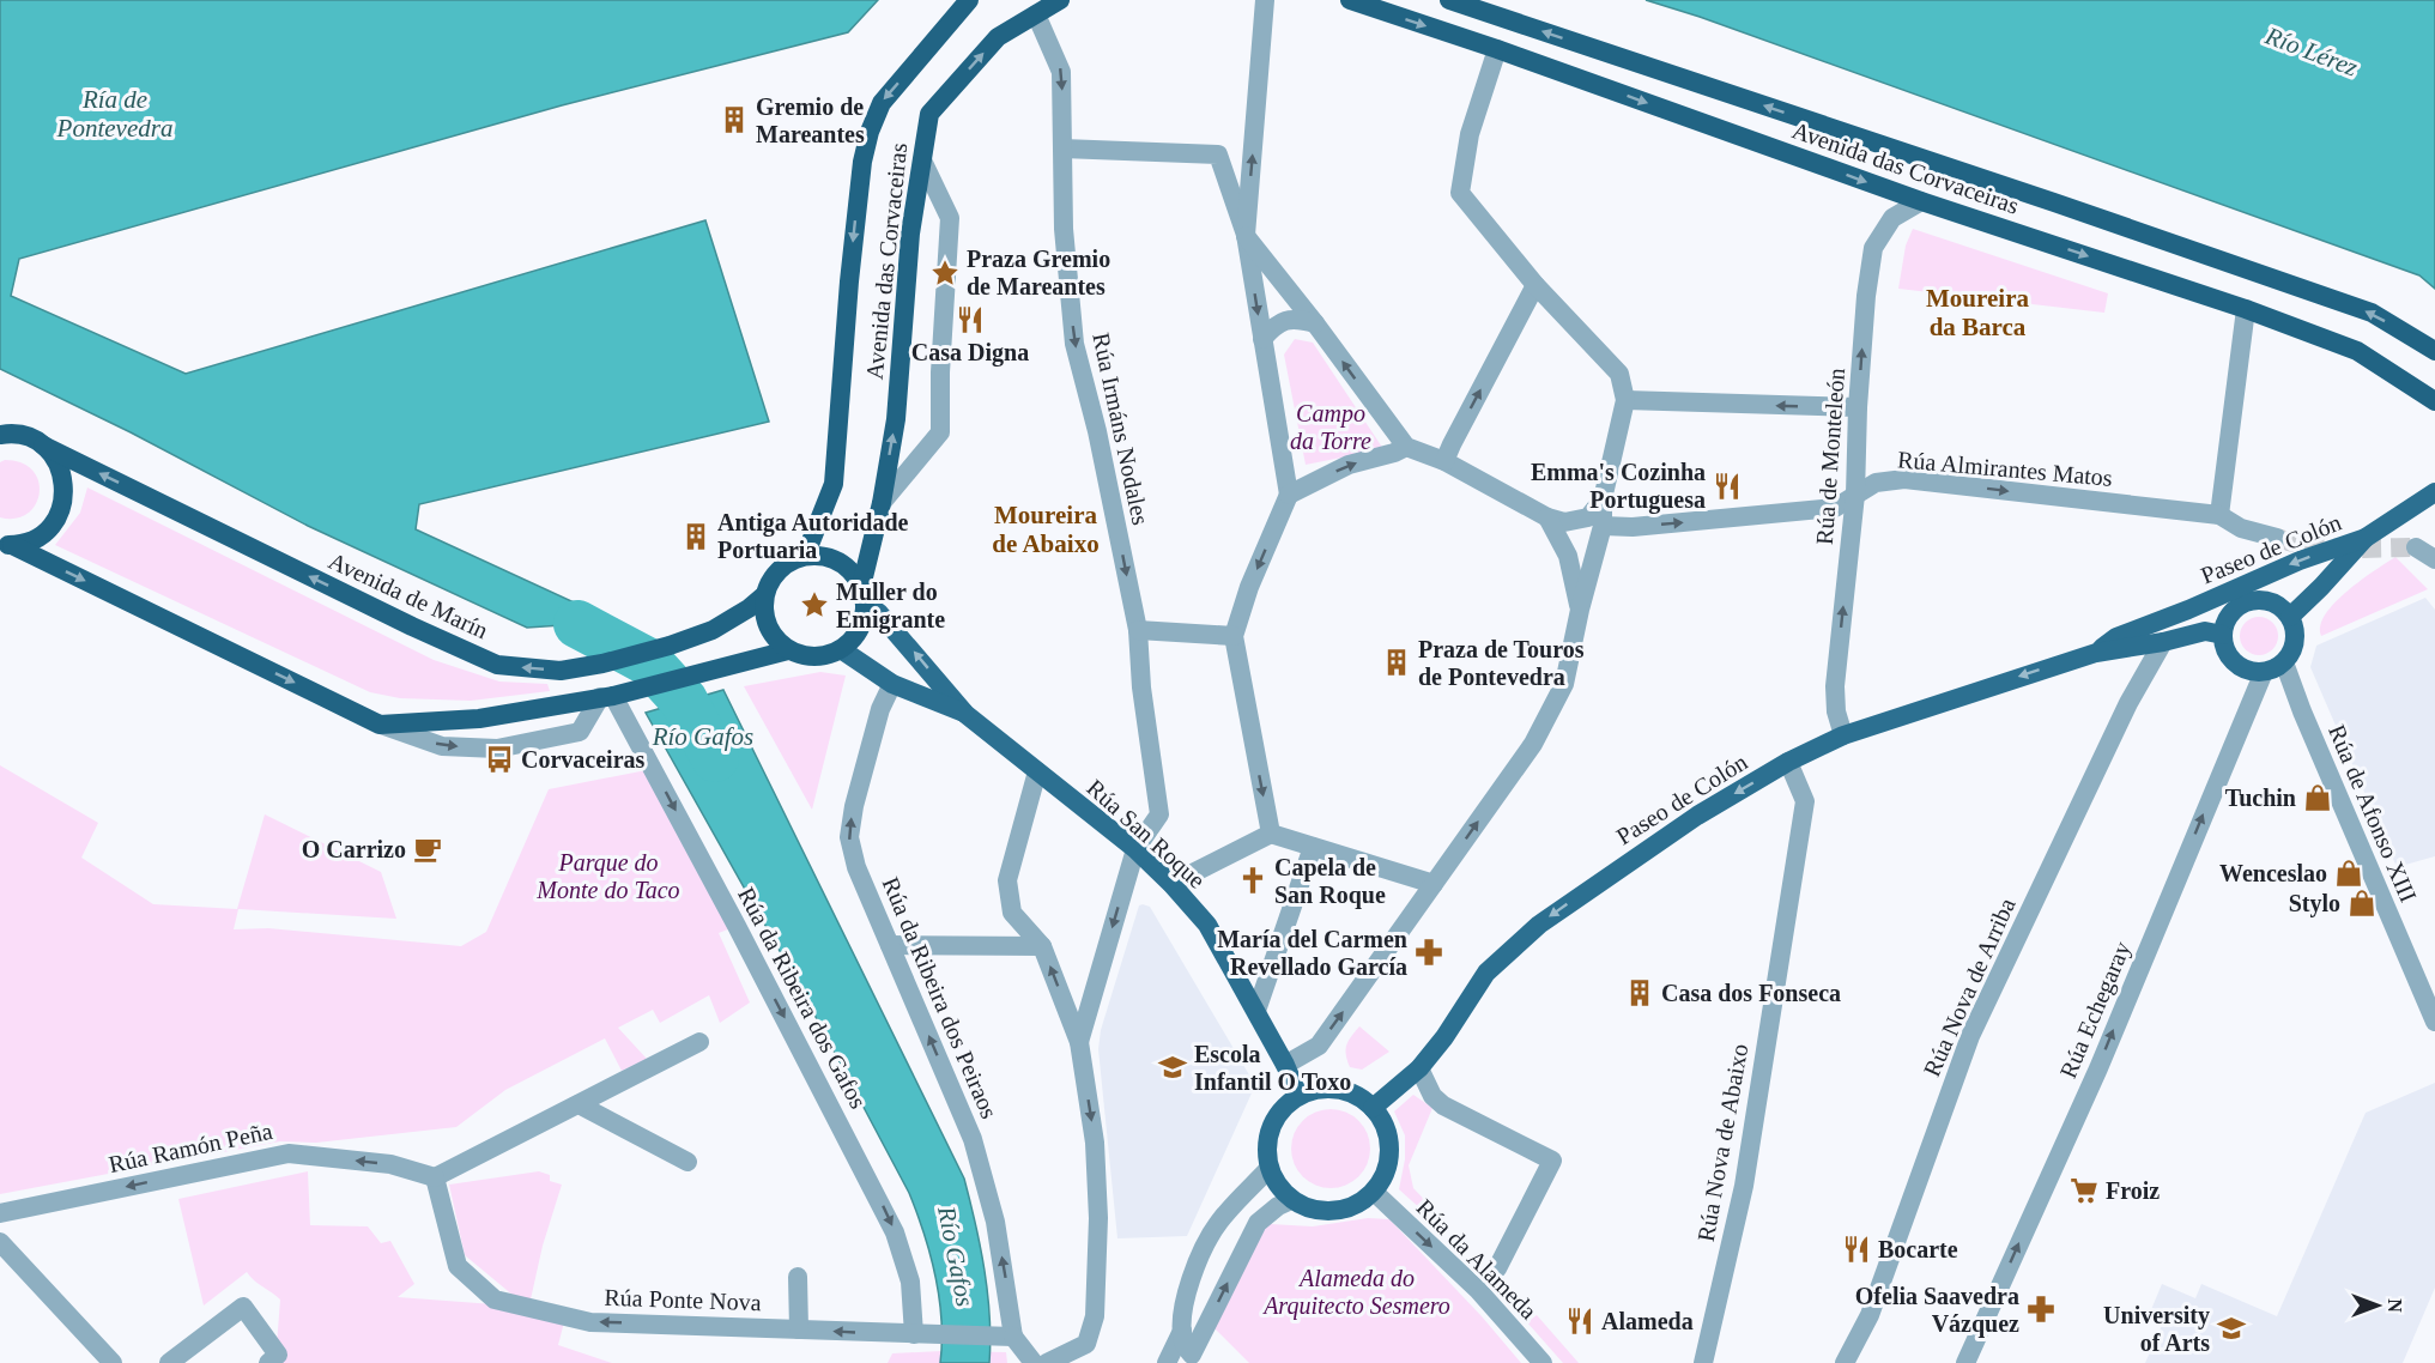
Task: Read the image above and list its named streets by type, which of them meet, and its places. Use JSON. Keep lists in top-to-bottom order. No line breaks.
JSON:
{"streets":{"highway":["Avenida das Corvaceiras","Avenida de Marín"],"main road":["Paseo de Colón","Rúa San Roque"],"street":["Rúa Irmáns Nodales","Rúa de Monteleón","Rúa Almirantes Matos","Rúa de Afonso XIII","Rúa Nova de Arriba","Rúa da Ribeira dos Gafos","Rúa da Ribeira dos Peiraos","Rúa Echegaray","Rúa Nova de Abaixo","Rúa Ramón Peña","Rúa da Alameda","Rúa Ponte Nova"]},"crossings":[["Avenida das Corvaceiras","Rúa Irmáns Nodales"],["Avenida das Corvaceiras","Rúa de Monteleón"],["Avenida das Corvaceiras","Avenida de Marín"],["Avenida das Corvaceiras","Rúa San Roque"],["Rúa Irmáns Nodales","Rúa San Roque"],["Rúa de Monteleón","Rúa Almirantes Matos"],["Rúa de Monteleón","Paseo de Colón"],["Paseo de Colón","Rúa de Afonso XIII"],["Paseo de Colón","Rúa San Roque"],["Paseo de Colón","Rúa Nova de Arriba"],["Paseo de Colón","Rúa Echegaray"],["Paseo de Colón","Rúa Nova de Abaixo"],["Paseo de Colón","Rúa da Alameda"],["Avenida de Marín","Rúa San Roque"],["Rúa de Afonso XIII","Rúa Echegaray"],["Rúa San Roque","Rúa da Ribeira dos Peiraos"],["Rúa San Roque","Rúa da Alameda"],["Rúa da Ribeira dos Gafos","Rúa Ponte Nova"],["Rúa da Ribeira dos Peiraos","Rúa Ponte Nova"],["Rúa Ramón Peña","Rúa Ponte Nova"]],"one_way":["Rúa de Monteleón","Paseo de Colón","Rúa da Ribeira dos Gafos","Rúa Echegaray","Rúa Ramón Peña","Rúa da Alameda","Rúa Ponte Nova"],"districts":["Moureira da Barca","Moureira de Abaixo"],"water":["Río Lérez","Ría de Pontevedra","Río Gafos"],"parks":["Campo da Torre","Parque do Monte do Taco","Alameda do Arquitecto Sesmero"],"places":{"building":["Gremio de Mareantes","Antiga Autoridade Portuaria","Praza de Touros de Pontevedra","Casa dos Fonseca"],"place":["Praza Gremio de Mareantes","Muller do Emigrante"],"restaurant":["Casa Digna","Emma's Cozinha Portuguesa","Bocarte","Alameda"],"bus stop":["Corvaceiras"],"shop":["Tuchin","Wenceslao","Stylo"],"cafe":["O Carrizo"],"church":["Capela de San Roque"],"pharmacy":["María del Carmen Revellado García","Ofelia Saavedra Vázquez"],"school or university":["Escola Infantil O Toxo","University of Arts"],"supermarket":["Froiz"]},"north":"right"}
